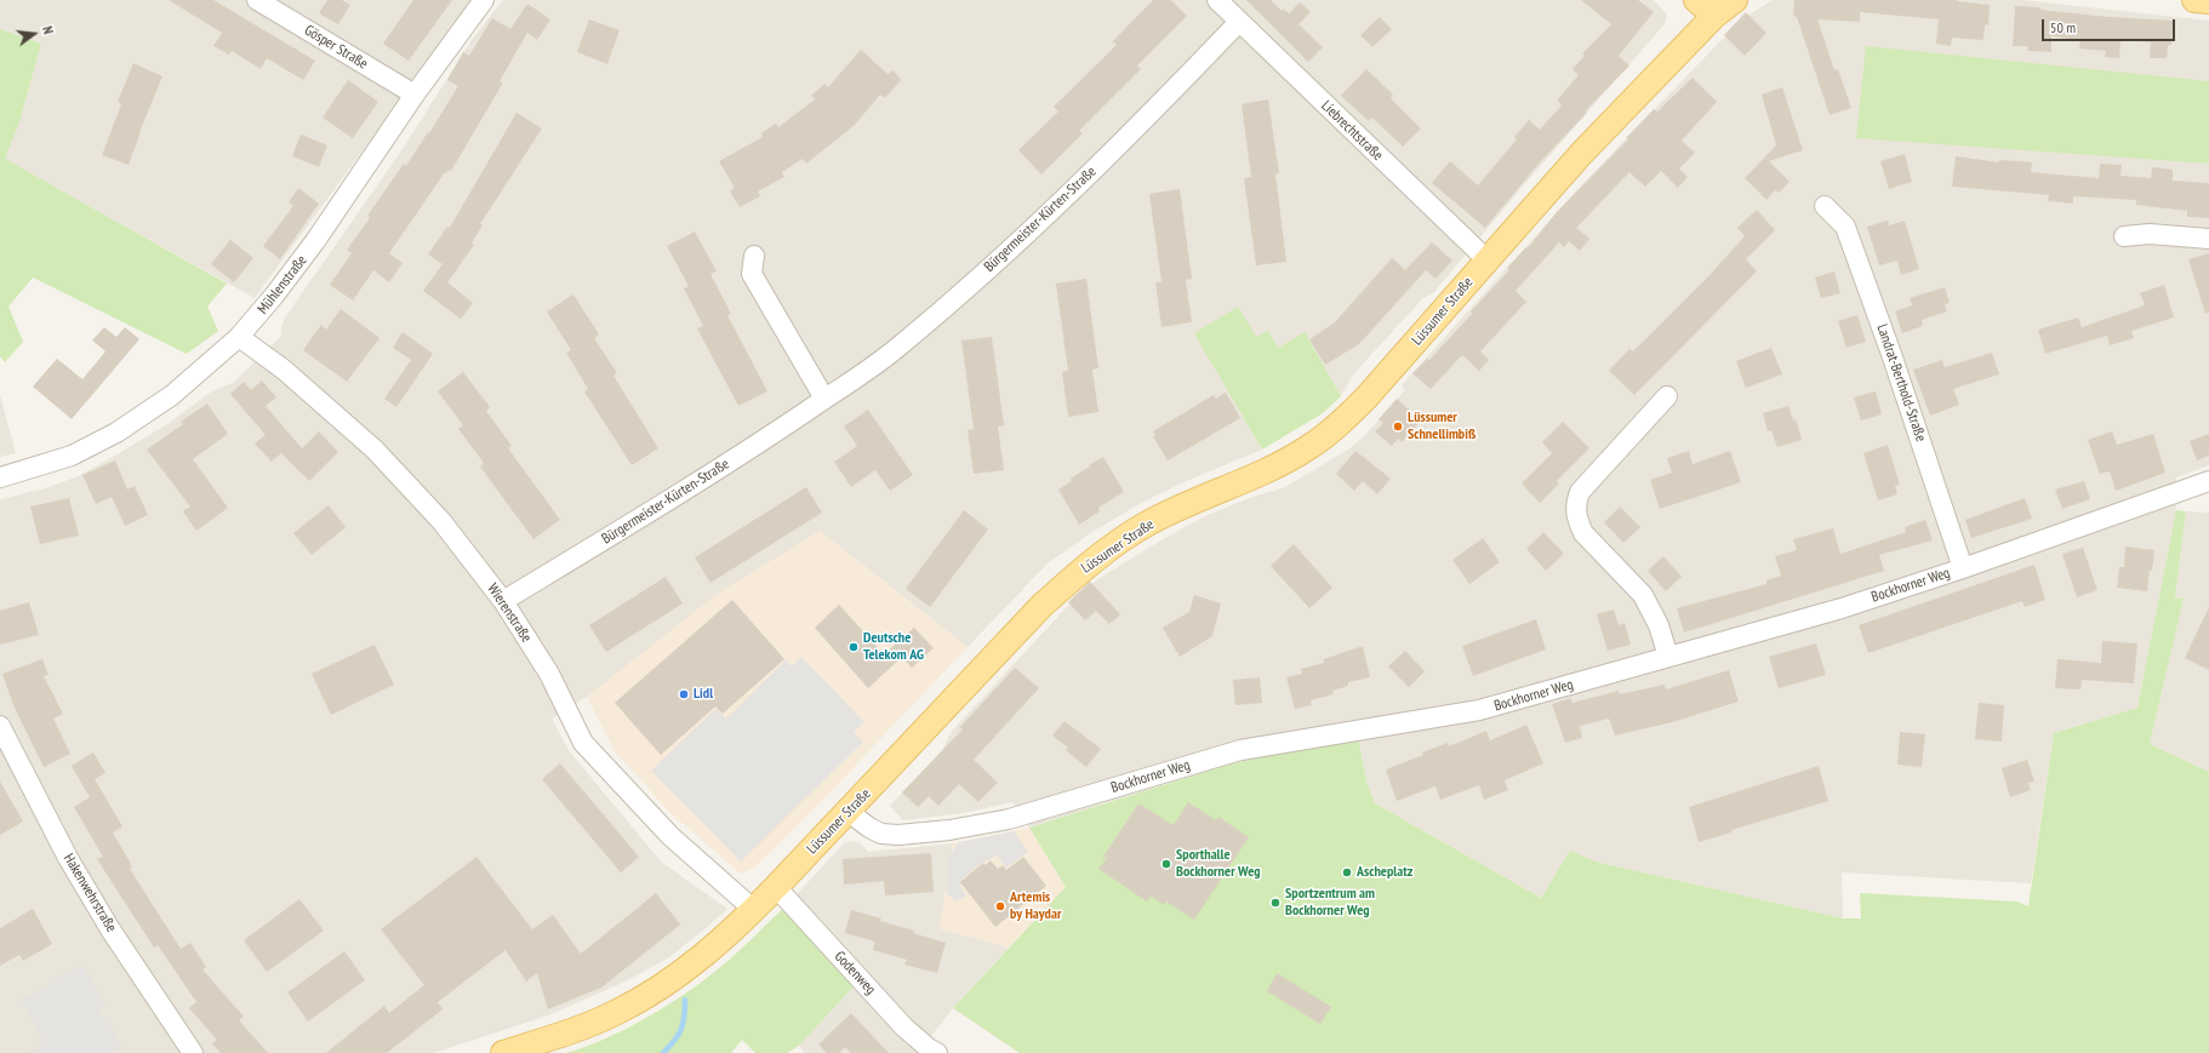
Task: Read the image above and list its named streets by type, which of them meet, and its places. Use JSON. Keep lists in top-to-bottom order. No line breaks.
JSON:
{"streets":{"main road":["Lüssumer Straße"],"street":["Gösper Straße","Liebrechtstraße","Bürgermeister-Kürten-Straße","Mühlenstraße","Landrat-Berthold-Straße","Bockhorner Weg","Wierenstraße","Hakenwehrstraße","Godenweg"]},"crossings":[["Gösper Straße","Mühlenstraße"],["Liebrechtstraße","Bürgermeister-Kürten-Straße"],["Liebrechtstraße","Lüssumer Straße"],["Bürgermeister-Kürten-Straße","Wierenstraße"],["Mühlenstraße","Wierenstraße"],["Lüssumer Straße","Bockhorner Weg"],["Lüssumer Straße","Wierenstraße"],["Lüssumer Straße","Godenweg"],["Landrat-Berthold-Straße","Bockhorner Weg"]],"places":["Lüssumer Schnellimbiß","Deutsche Telekom AG","Lidl","Sporthalle Bockhorner Weg","Ascheplatz","Sportzentrum am Bockhorner Weg","Artemis by Haydar"],"scale_bar":"50 m","north":"right"}
